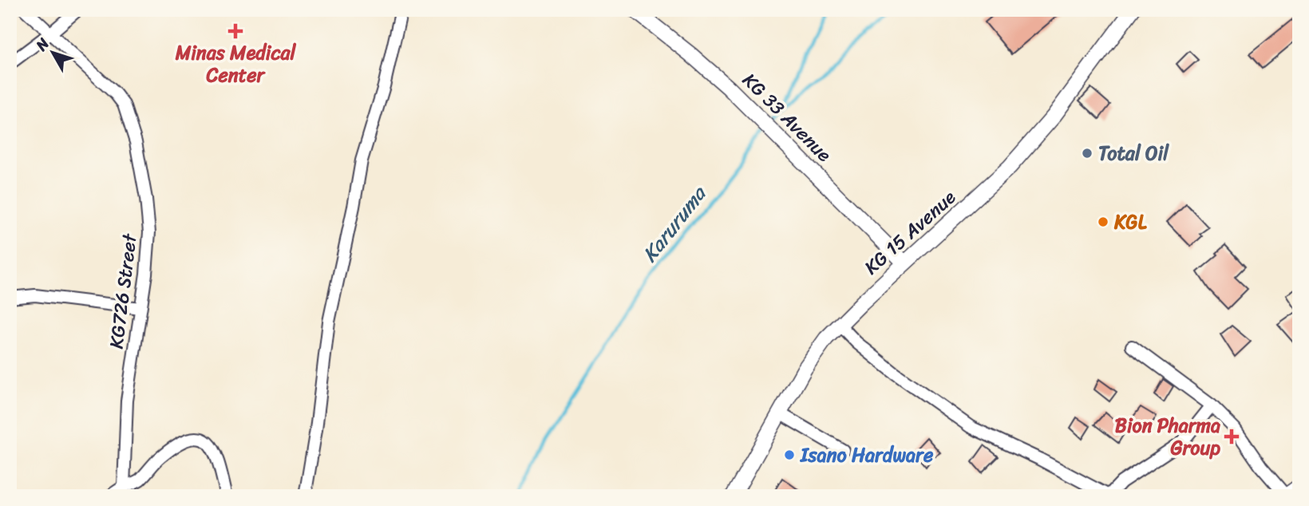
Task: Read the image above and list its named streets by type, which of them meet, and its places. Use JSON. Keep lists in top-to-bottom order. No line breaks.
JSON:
{"streets":{"main road":["KG 33 Avenue","KG 15 Avenue"],"street":["KG726 Street"]},"crossings":[["KG 33 Avenue","KG 15 Avenue"]],"water":["Karuruma"],"places":{"health":["Minas Medical Center","Bion Pharma Group"],"other":["Total Oil","KGL","Isano Hardware"]},"north":"top left"}
